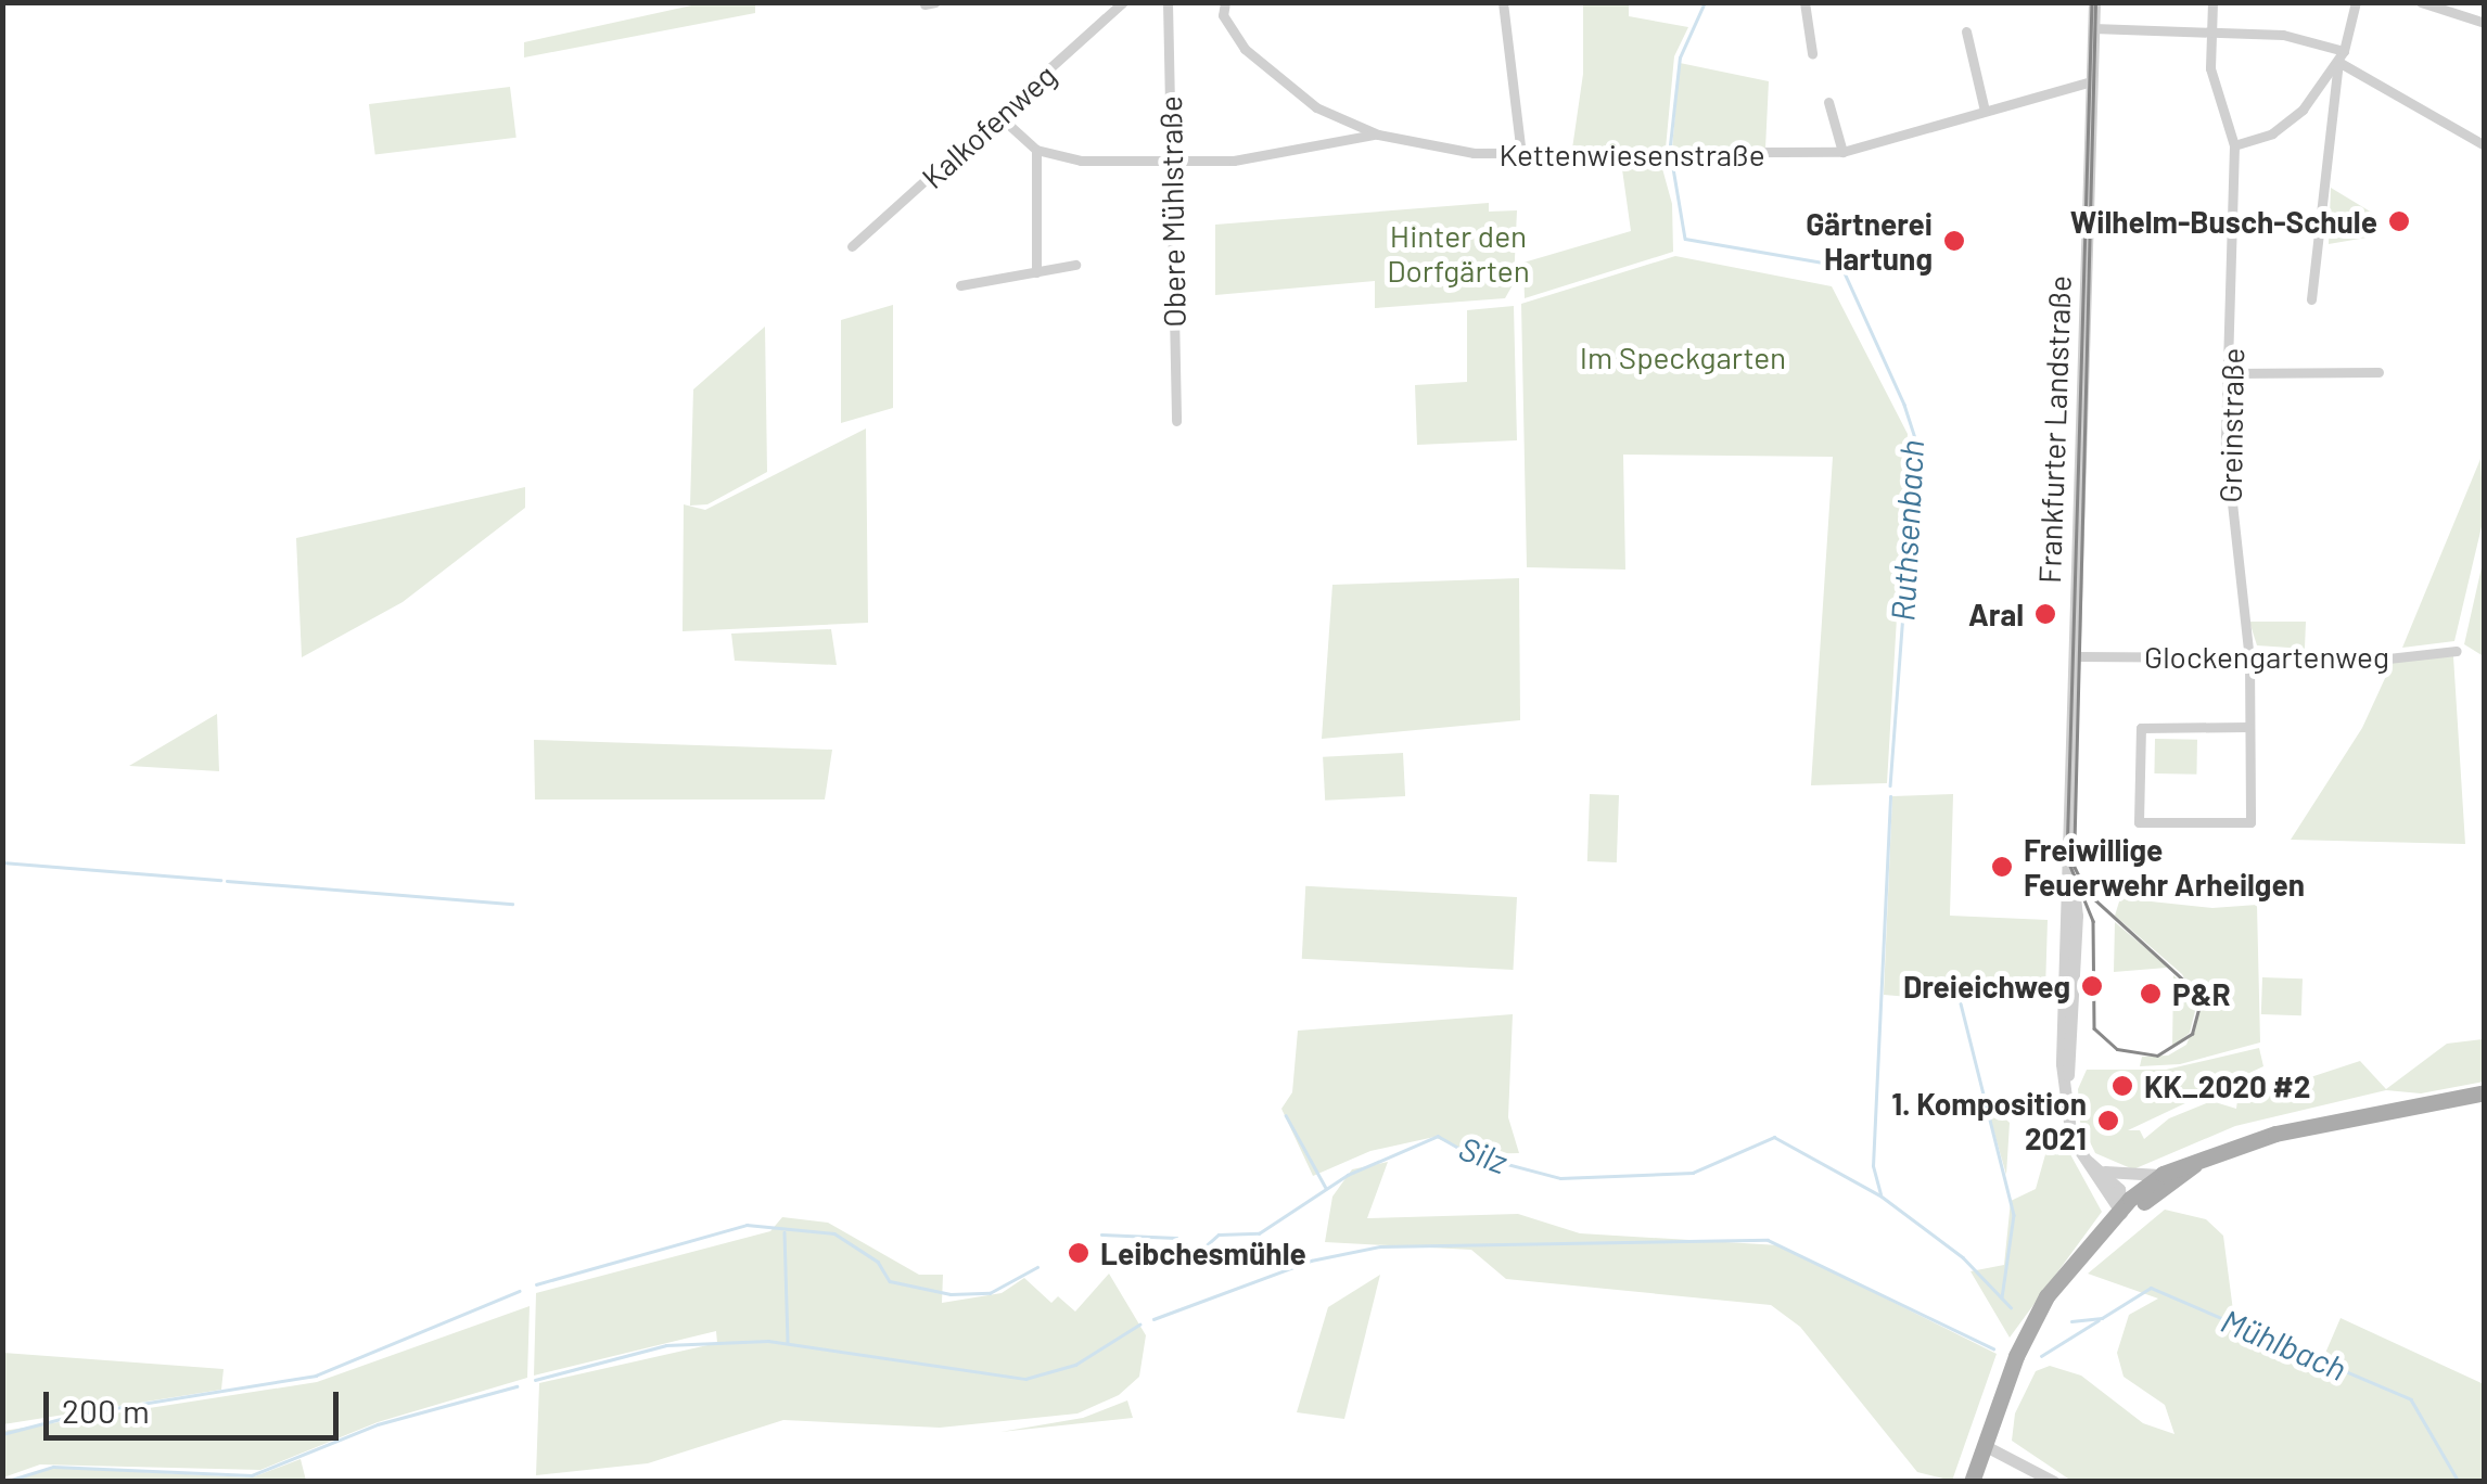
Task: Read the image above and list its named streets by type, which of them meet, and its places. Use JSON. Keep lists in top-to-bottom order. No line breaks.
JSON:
{"streets":{"street":["Kalkofenweg","Kettenwiesenstraße","Obere Mühlstraße","Greinstraße","Frankfurter Landstraße","Glockengartenweg"]},"crossings":[["Kettenwiesenstraße","Frankfurter Landstraße"],["Greinstraße","Glockengartenweg"],["Frankfurter Landstraße","Glockengartenweg"]],"water":["Ruthsenbach","Silz","Mühlbach"],"parks":["Hinter den Dorfgärten","Im Speckgarten"],"places":["Wilhelm-Busch-Schule","Gärtnerei Hartung","Aral","Freiwillige Feuerwehr Arheilgen","Dreieichweg","P&R","KK_2020 #2","1. Komposition 2021","Leibchesmühle"],"scale_bar":"200 m"}
